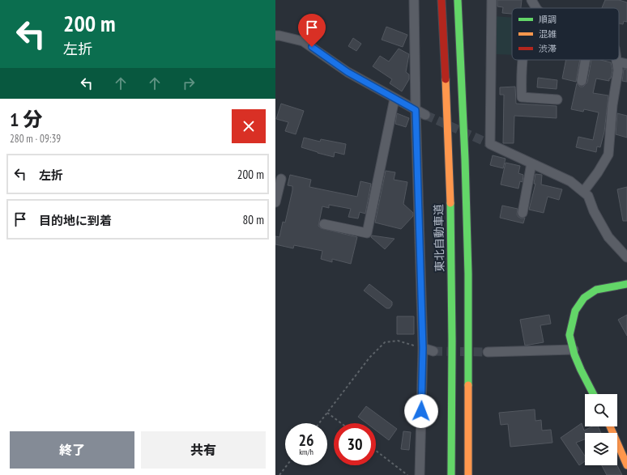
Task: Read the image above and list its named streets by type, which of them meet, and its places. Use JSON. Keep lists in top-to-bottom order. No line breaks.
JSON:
{"streets":{"main road":["東北自動車道"]},"legend":["順調","混雑","渋滞"],"page":{"turn":["200 m","左折"],"heading":["1 分","280 m · 09:39"],"list":[{"name":"左折","value":"200 m"},{"name":"目的地に到着","value":"80 m"}],"speed":"26 km/h","limit":"30","buttons":["終了","共有"]}}
